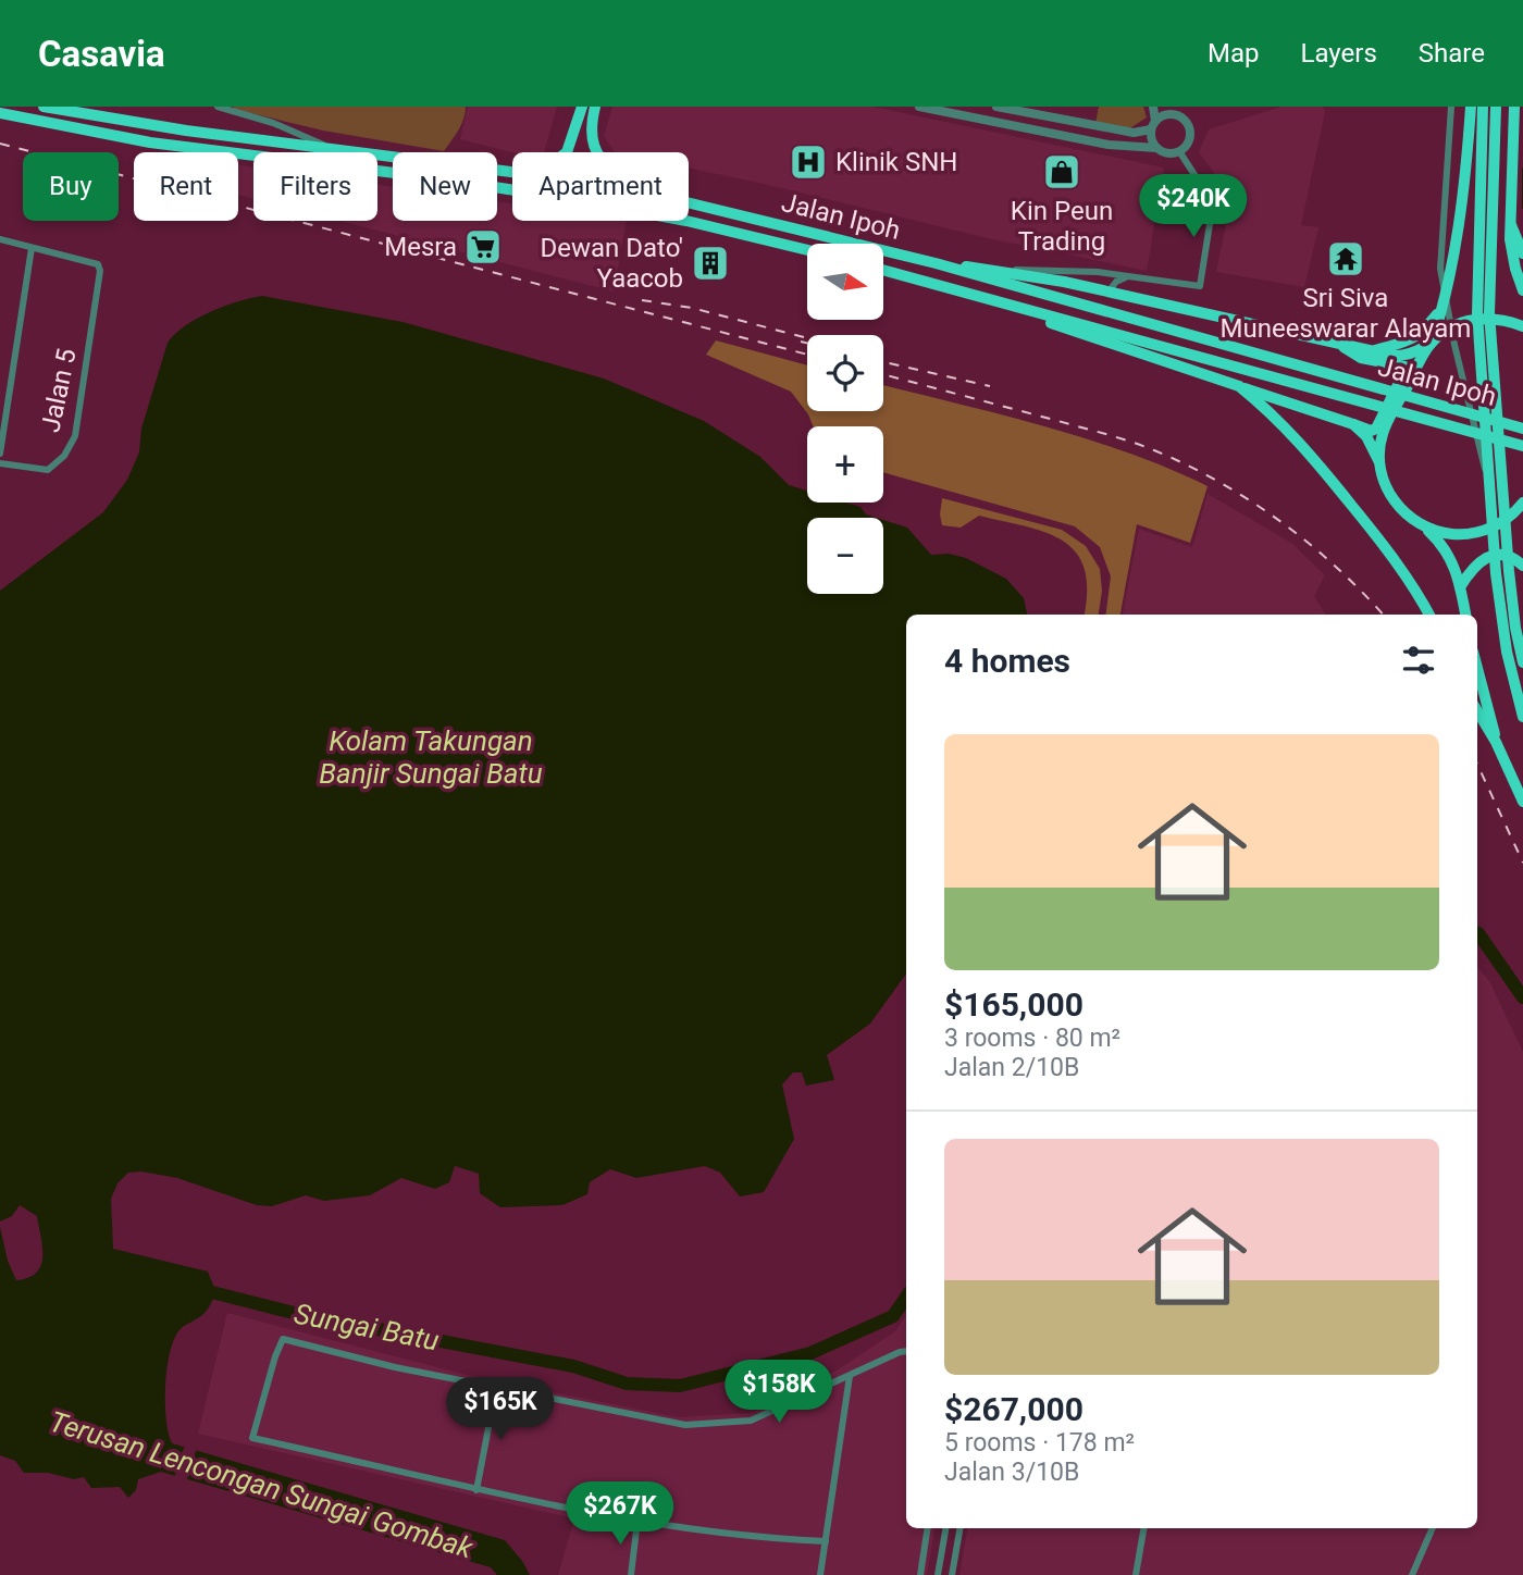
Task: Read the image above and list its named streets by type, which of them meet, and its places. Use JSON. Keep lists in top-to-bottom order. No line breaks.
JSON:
{"streets":{"highway":["Jalan Ipoh"],"street":["Jalan 5"]},"water":["Kolam Takungan Banjir Sungai Batu","Sungai Batu","Terusan Lencongan Sungai Gombak"],"places":{"hospital":["Klinik SNH"],"shop":["Kin Peun Trading"],"supermarket":["Mesra"],"temple":["Sri Siva Muneeswarar Alayam"],"building":["Dewan Dato' Yaacob"]},"north":"right","page":{"header":"Casavia","nav":["Map","Layers","Share"],"chip":["Buy","Rent","Filters","New","Apartment"],"price":["$240K","$158K","$165K","$267K"],"map_buttons":["+","−"],"heading":"4 homes","list":[{"name":"$165,000","note":"3 rooms · 80 m² · Jalan 2/10B"},{"name":"$267,000","note":"5 rooms · 178 m² · Jalan 3/10B"}]}}
